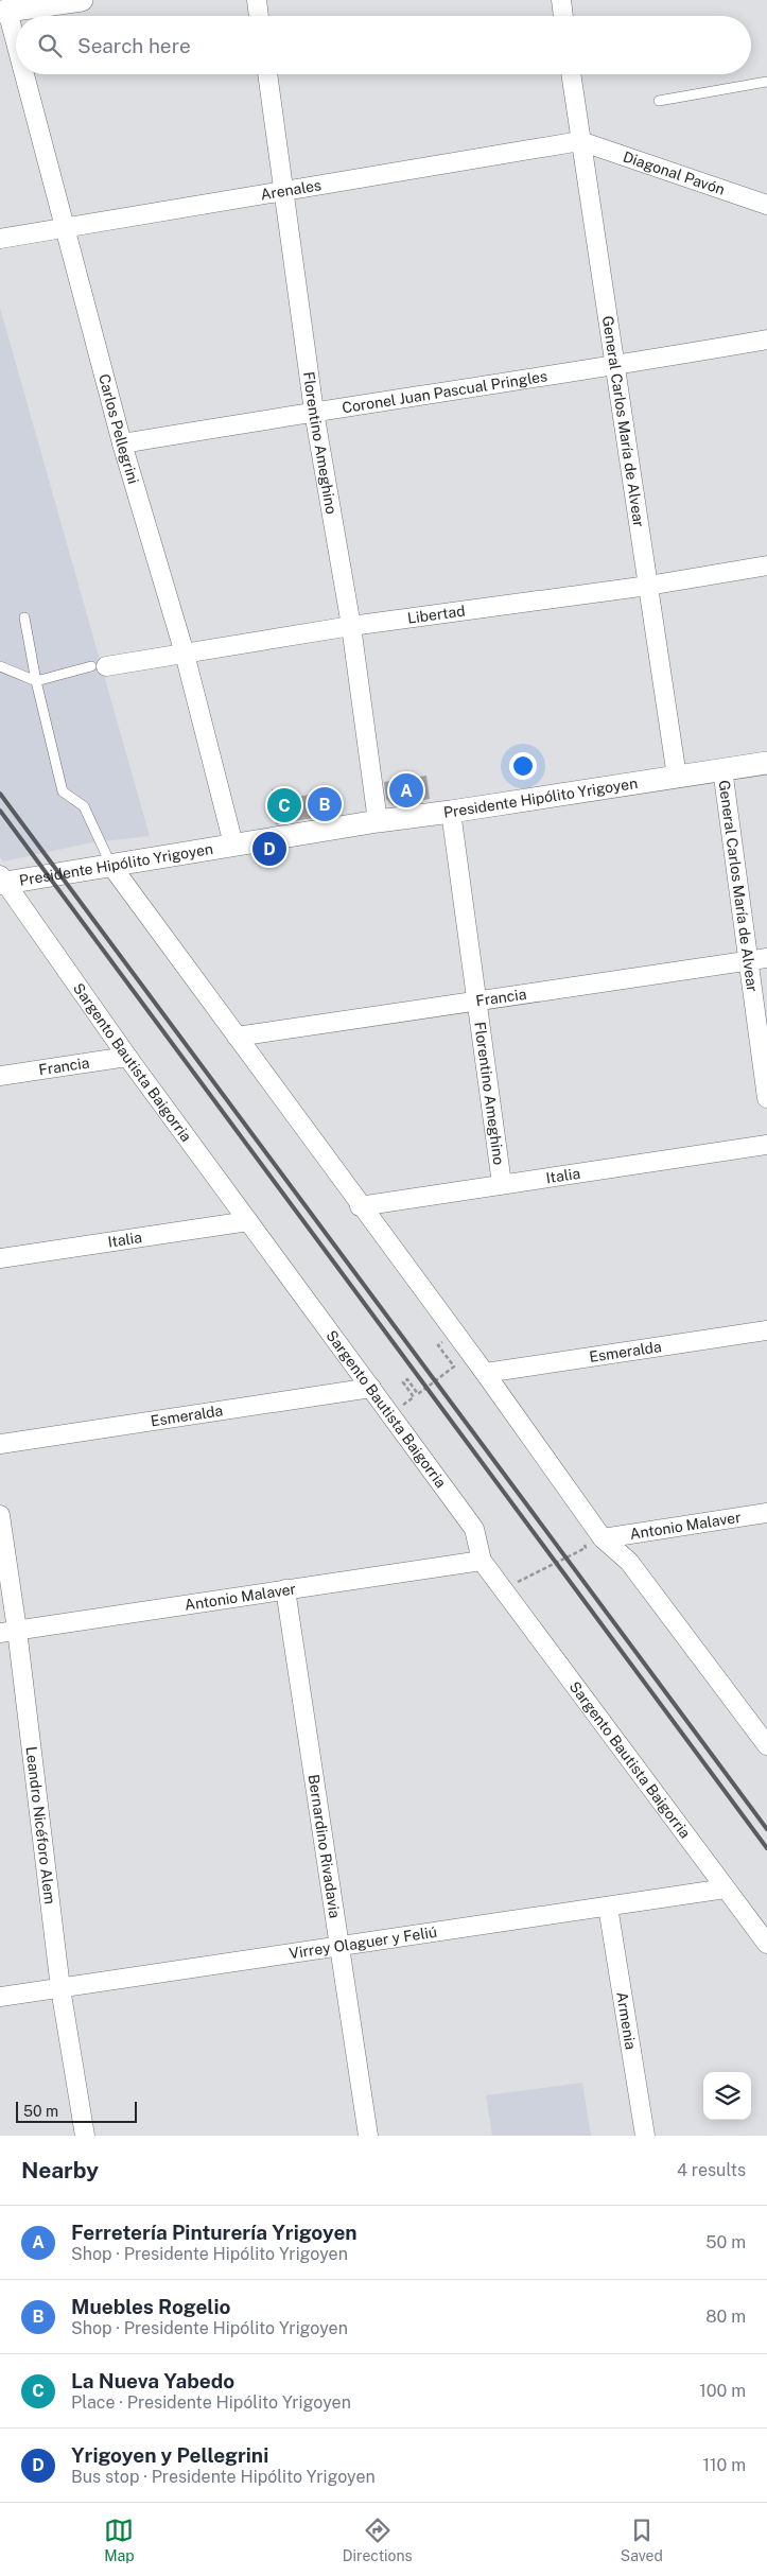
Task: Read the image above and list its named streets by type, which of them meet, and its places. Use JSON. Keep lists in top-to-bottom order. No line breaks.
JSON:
{"streets":{"street":["Diagonal Pavón","Arenales","Coronel Juan Pascual Pringles","General Carlos María de Alvear","Carlos Pellegrini","Florentino Ameghino","Libertad","Presidente Hipólito Yrigoyen","Francia","Sargento Bautista Baigorria","Italia","Esmeralda","Antonio Malaver","Leandro Nicéforo Alem","Bernardino Rivadavia","Virrey Olaguer y Feliú","Armenia"]},"crossings":[["Diagonal Pavón","Arenales"],["Diagonal Pavón","General Carlos María de Alvear"],["Arenales","General Carlos María de Alvear"],["Arenales","Carlos Pellegrini"],["Arenales","Florentino Ameghino"],["Coronel Juan Pascual Pringles","General Carlos María de Alvear"],["Coronel Juan Pascual Pringles","Carlos Pellegrini"],["Coronel Juan Pascual Pringles","Florentino Ameghino"],["General Carlos María de Alvear","Libertad"],["General Carlos María de Alvear","Presidente Hipólito Yrigoyen"],["General Carlos María de Alvear","Francia"],["Carlos Pellegrini","Libertad"],["Carlos Pellegrini","Presidente Hipólito Yrigoyen"],["Florentino Ameghino","Libertad"],["Florentino Ameghino","Presidente Hipólito Yrigoyen"],["Florentino Ameghino","Francia"],["Florentino Ameghino","Italia"],["Presidente Hipólito Yrigoyen","Sargento Bautista Baigorria"],["Francia","Sargento Bautista Baigorria"],["Sargento Bautista Baigorria","Italia"],["Sargento Bautista Baigorria","Esmeralda"],["Sargento Bautista Baigorria","Antonio Malaver"],["Sargento Bautista Baigorria","Virrey Olaguer y Feliú"],["Antonio Malaver","Leandro Nicéforo Alem"],["Antonio Malaver","Bernardino Rivadavia"],["Leandro Nicéforo Alem","Virrey Olaguer y Feliú"],["Bernardino Rivadavia","Virrey Olaguer y Feliú"],["Virrey Olaguer y Feliú","Armenia"]],"scale_bar":"50 m","page":{"search":"Search here","pins":["A","B","C","D"],"scale":"50 m","heading":["Nearby","4 results"],"list":[{"mark":"A","name":"Ferretería Pinturería Yrigoyen","note":"Shop · Presidente Hipólito Yrigoyen","value":"50 m"},{"mark":"B","name":"Muebles Rogelio","note":"Shop · Presidente Hipólito Yrigoyen","value":"80 m"},{"mark":"C","name":"La Nueva Yabedo","note":"Place · Presidente Hipólito Yrigoyen","value":"100 m"},{"mark":"D","name":"Yrigoyen y Pellegrini","note":"Bus stop · Presidente Hipólito Yrigoyen","value":"110 m"}],"nav":["Map","Directions","Saved"]}}
